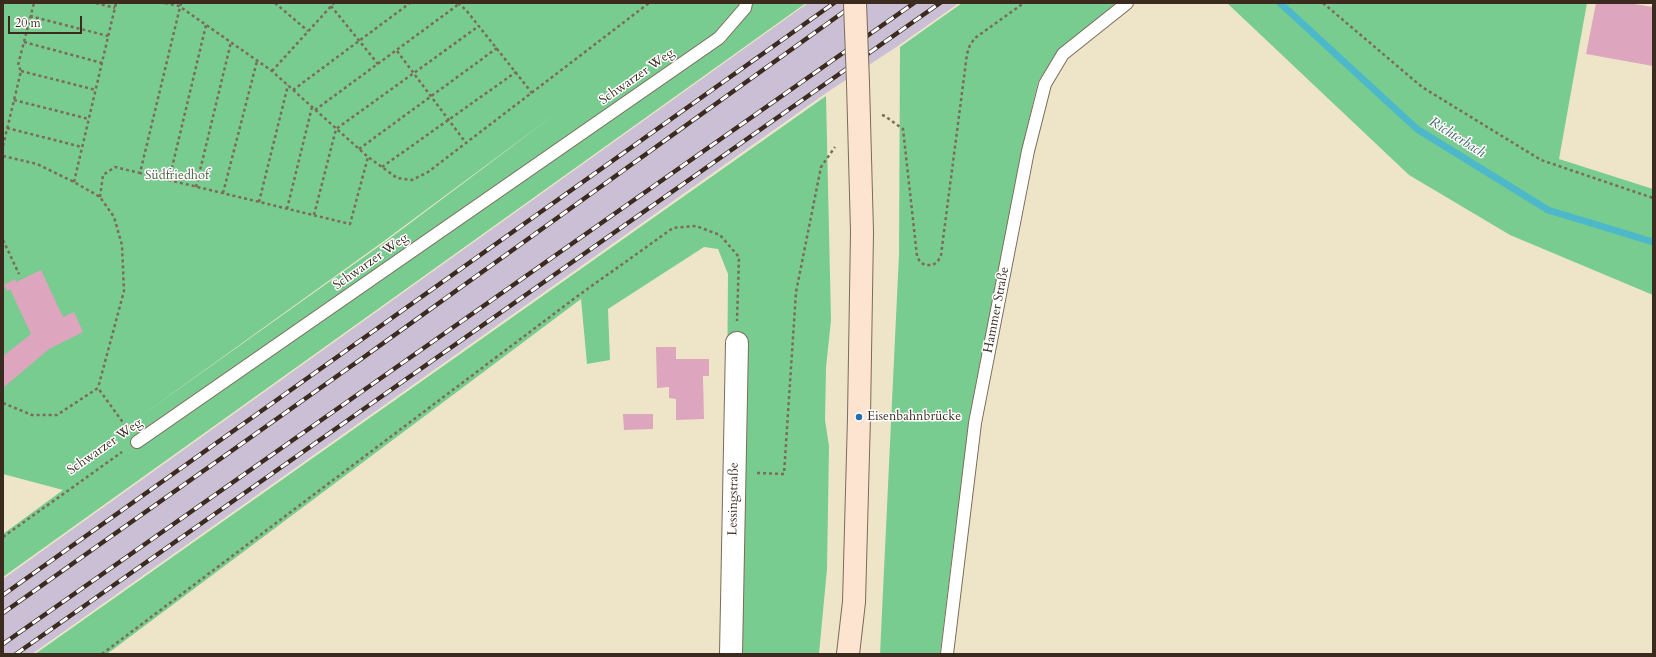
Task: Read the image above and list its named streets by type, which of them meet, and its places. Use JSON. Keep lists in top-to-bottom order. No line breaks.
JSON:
{"streets":{"street":["Lessingstraße"],"lane":["Schwarzer Weg","Hammer Straße"]},"water":["Richterbach"],"parks":["Südfriedhof"],"places":["Eisenbahnbrücke"],"scale_bar":"20 m"}
